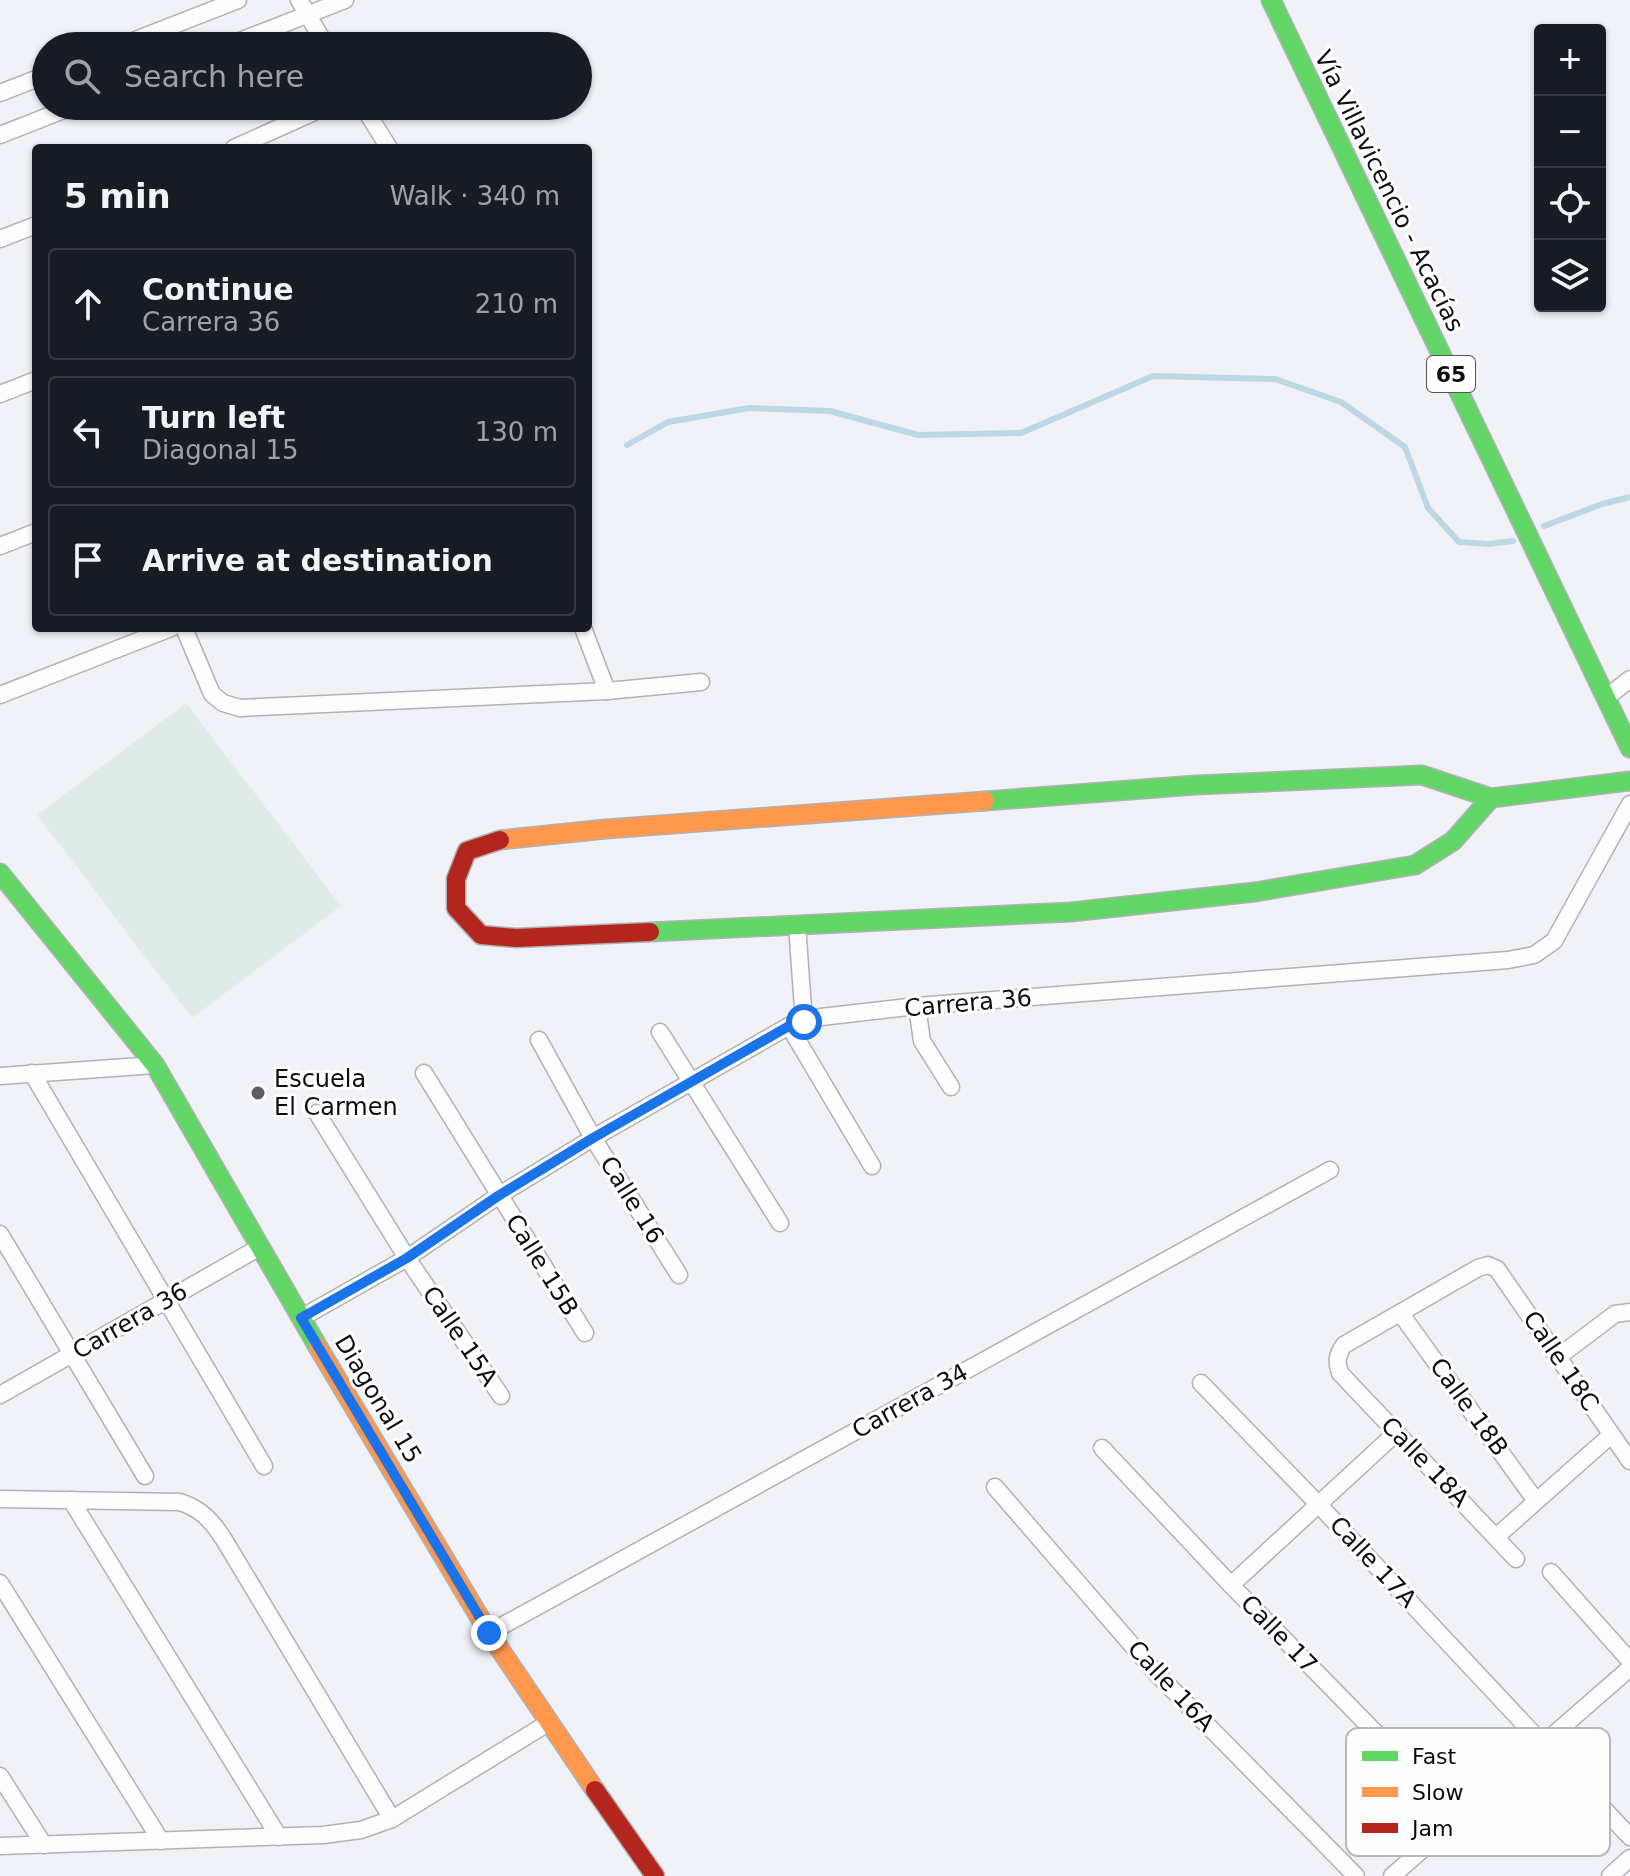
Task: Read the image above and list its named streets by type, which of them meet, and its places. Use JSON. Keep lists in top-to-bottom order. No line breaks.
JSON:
{"streets":{"street":["Vía Villavicencio - Acacías","65","Carrera 36","Calle 16","Calle 15B","Calle 15A","Calle 18C","Diagonal 15","Carrera 34","Calle 18B","Calle 18A","Calle 17A","Calle 17","Calle 16A"]},"crossings":[["Carrera 36","Calle 16"],["Carrera 36","Calle 15B"],["Carrera 36","Calle 15A"],["Carrera 36","Diagonal 15"],["Calle 18C","Calle 18B"],["Calle 18C","Calle 18A"],["Diagonal 15","Carrera 34"],["Calle 18B","Calle 18A"]],"places":["Escuela El Carmen"],"legend":["Fast","Slow","Jam"],"page":{"map_buttons":["+","−"],"search":"Search here","heading":["5 min","Walk · 340 m"],"list":[["Continue","Carrera 36","210 m"],["Turn left","Diagonal 15","130 m"],"Arrive at destination"]}}
